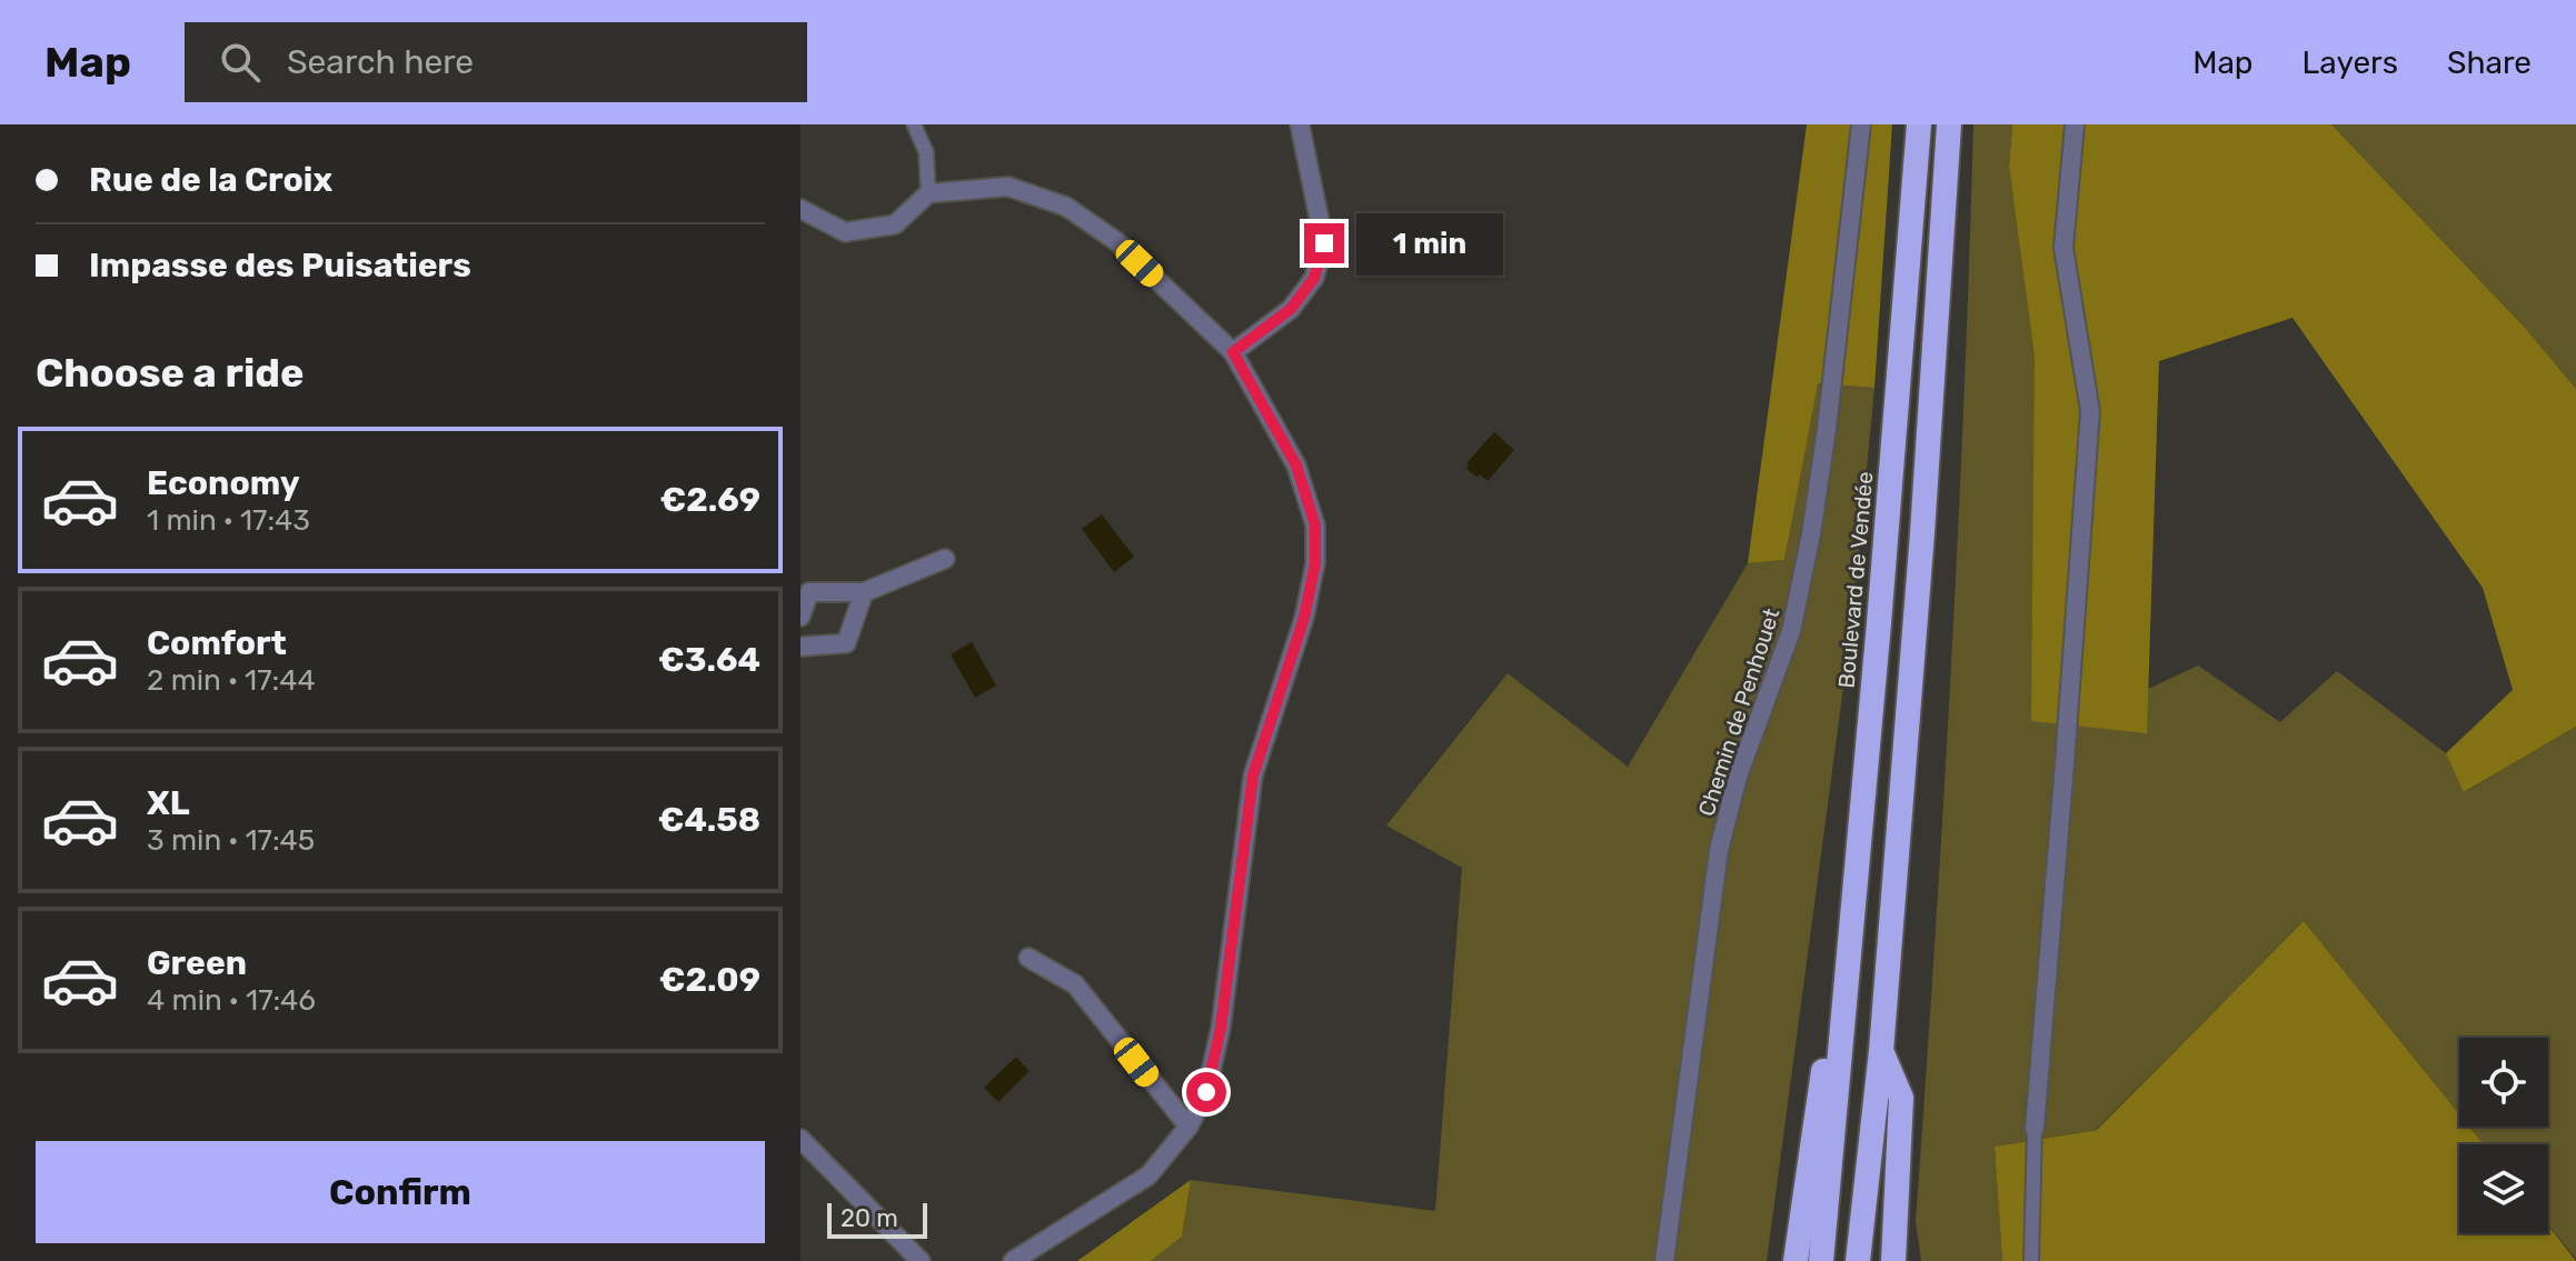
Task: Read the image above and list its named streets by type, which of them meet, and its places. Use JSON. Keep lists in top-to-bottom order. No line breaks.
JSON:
{"streets":{"highway":["Boulevard de Vendée"],"street":["Chemin de Penhouet"]},"scale_bar":"20 m","page":{"header":"Map","search":"Search here","nav":["Map","Layers","Share"],"banner":["Rue de la Croix","Impasse des Puisatiers"],"bubble":"1 min","heading":"Choose a ride","list":[{"name":"Economy","note":"1 min · 17:43","value":"€2.69"},{"name":"Comfort","note":"2 min · 17:44","value":"€3.64"},{"name":"XL","note":"3 min · 17:45","value":"€4.58"},{"name":"Green","note":"4 min · 17:46","value":"€2.09"}],"buttons":"Confirm","scale":"20 m"}}
